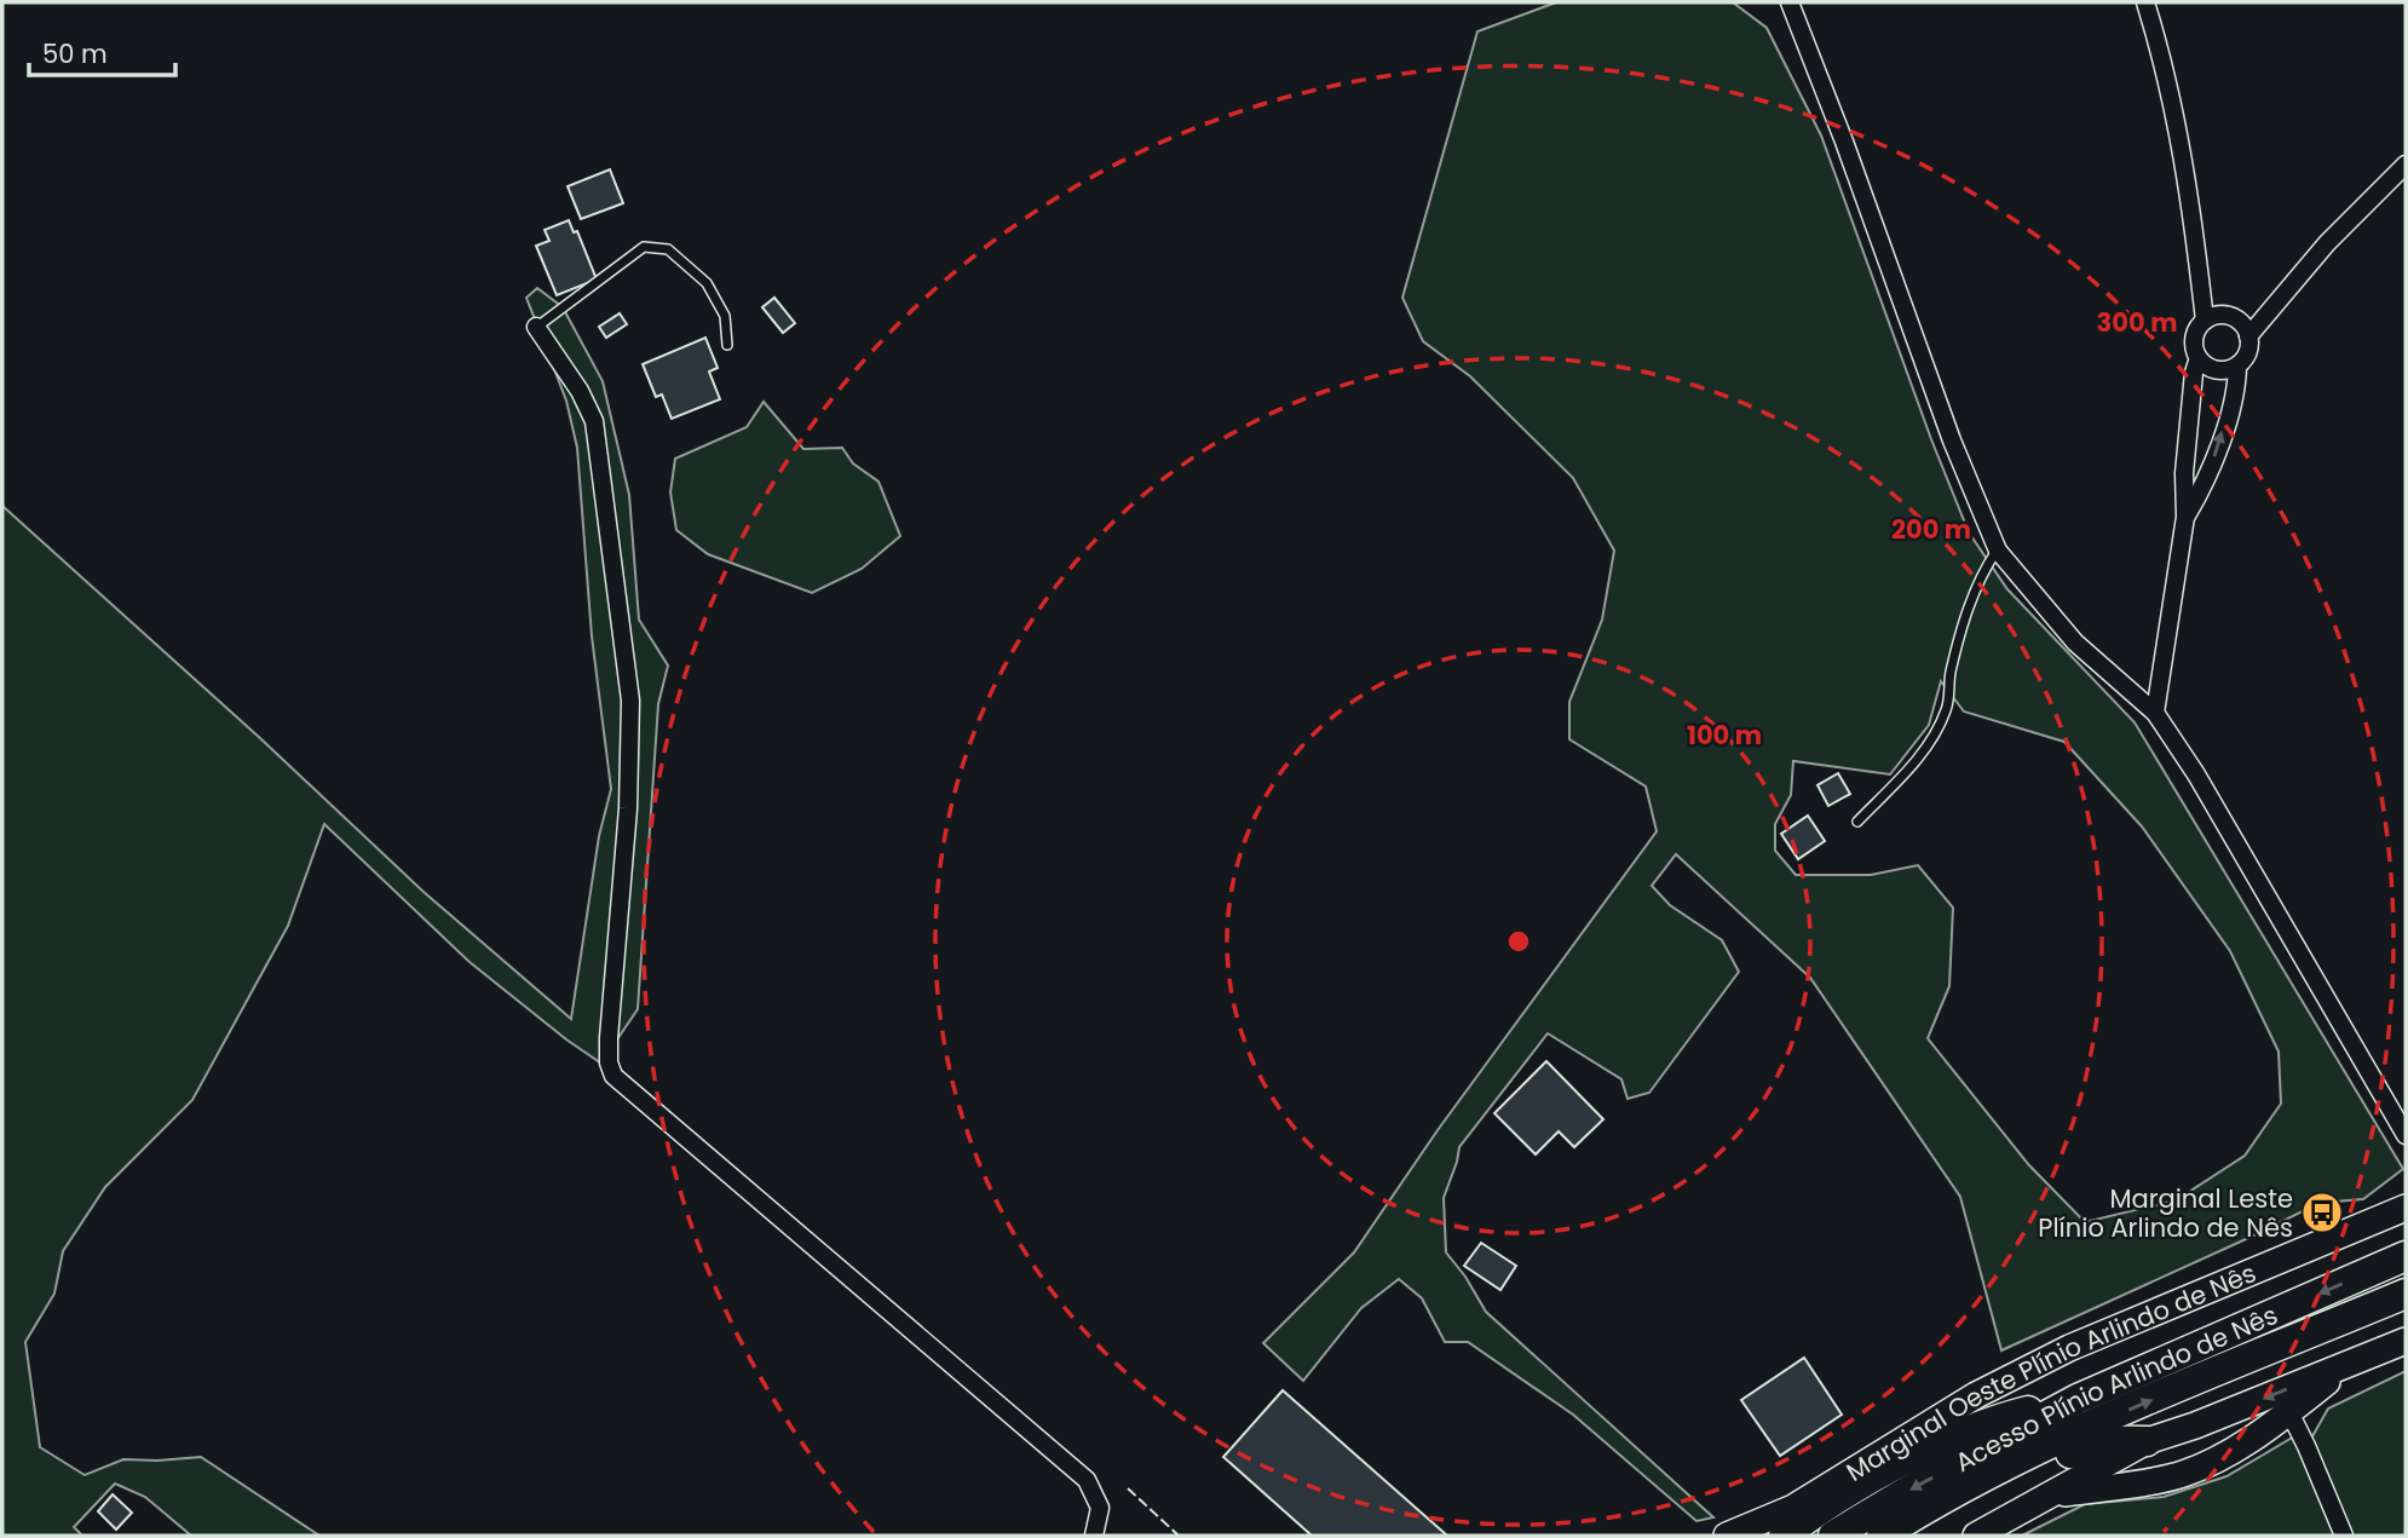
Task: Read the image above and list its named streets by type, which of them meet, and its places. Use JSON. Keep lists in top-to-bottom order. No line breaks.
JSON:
{"streets":{"highway":["Acesso Plínio Arlindo de Nês"],"main road":["Marginal Oeste Plínio Arlindo de Nês"]},"places":{"bus stop":["Marginal Leste Plínio Arlindo de Nês"]},"scale_bar":"50 m","rings":["300 m","200 m","100 m"]}
